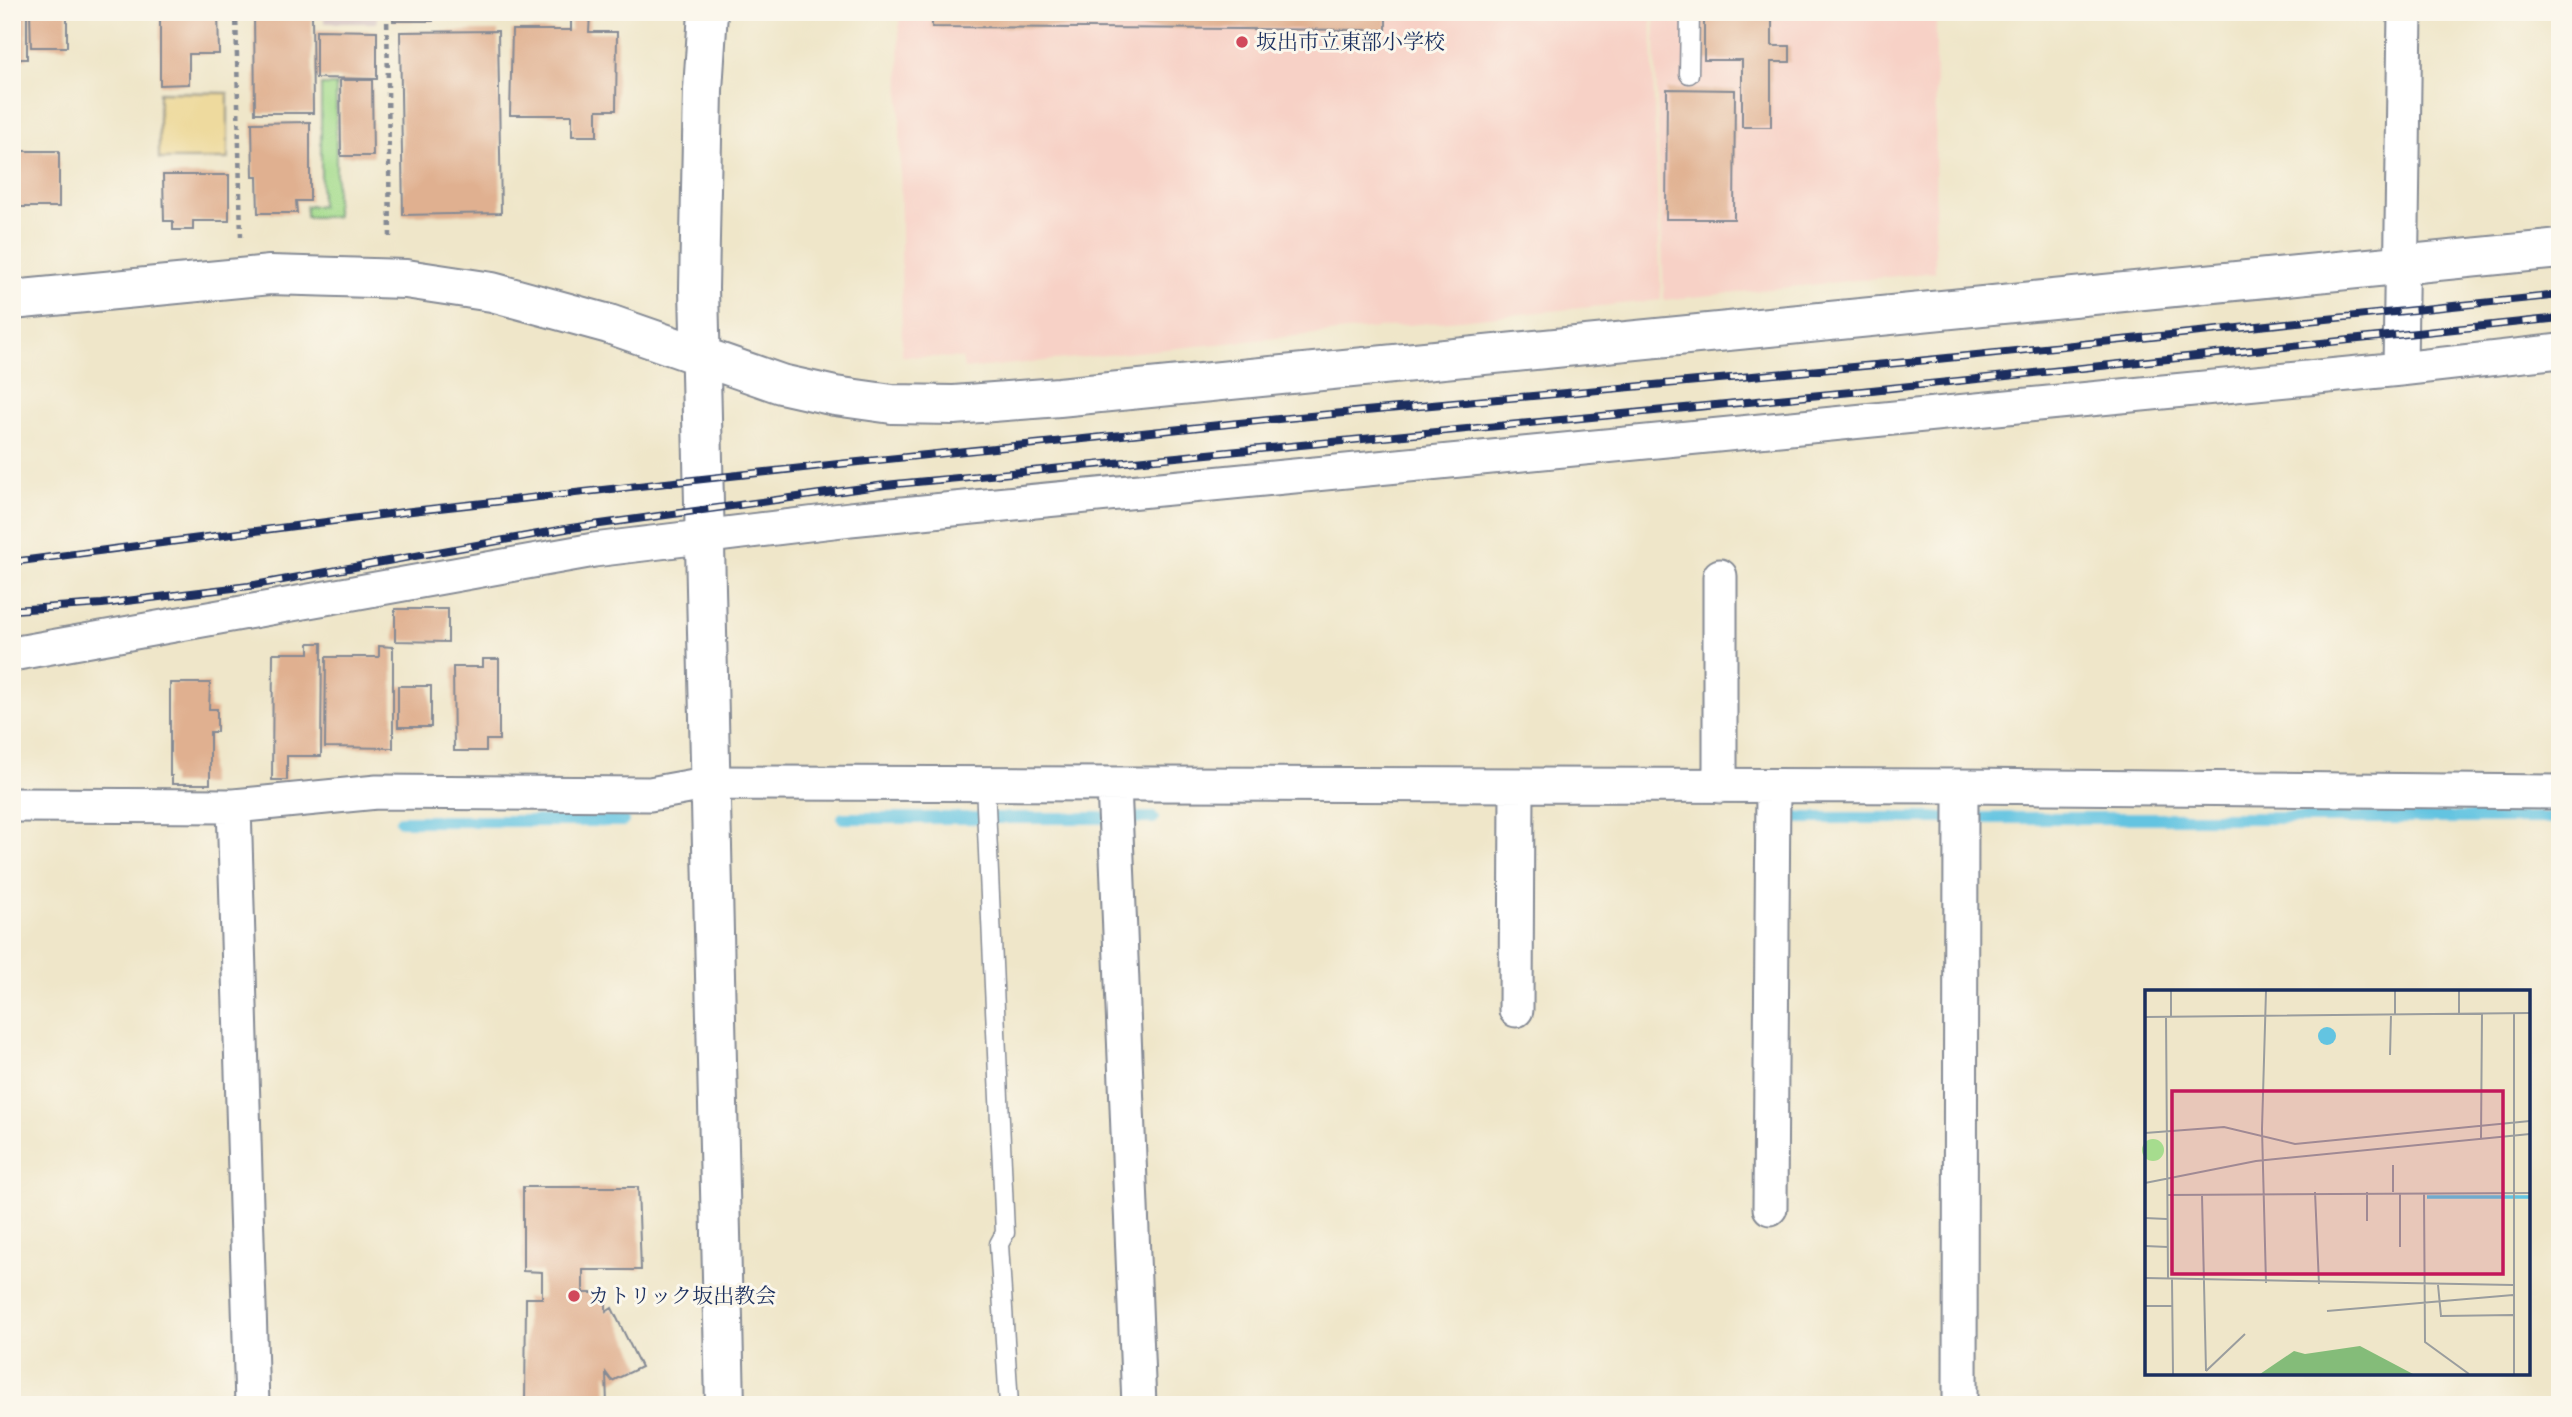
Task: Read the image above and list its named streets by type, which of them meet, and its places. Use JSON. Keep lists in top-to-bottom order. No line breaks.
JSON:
{"places":["坂出市立東部小学校","カトリック坂出教会"]}
